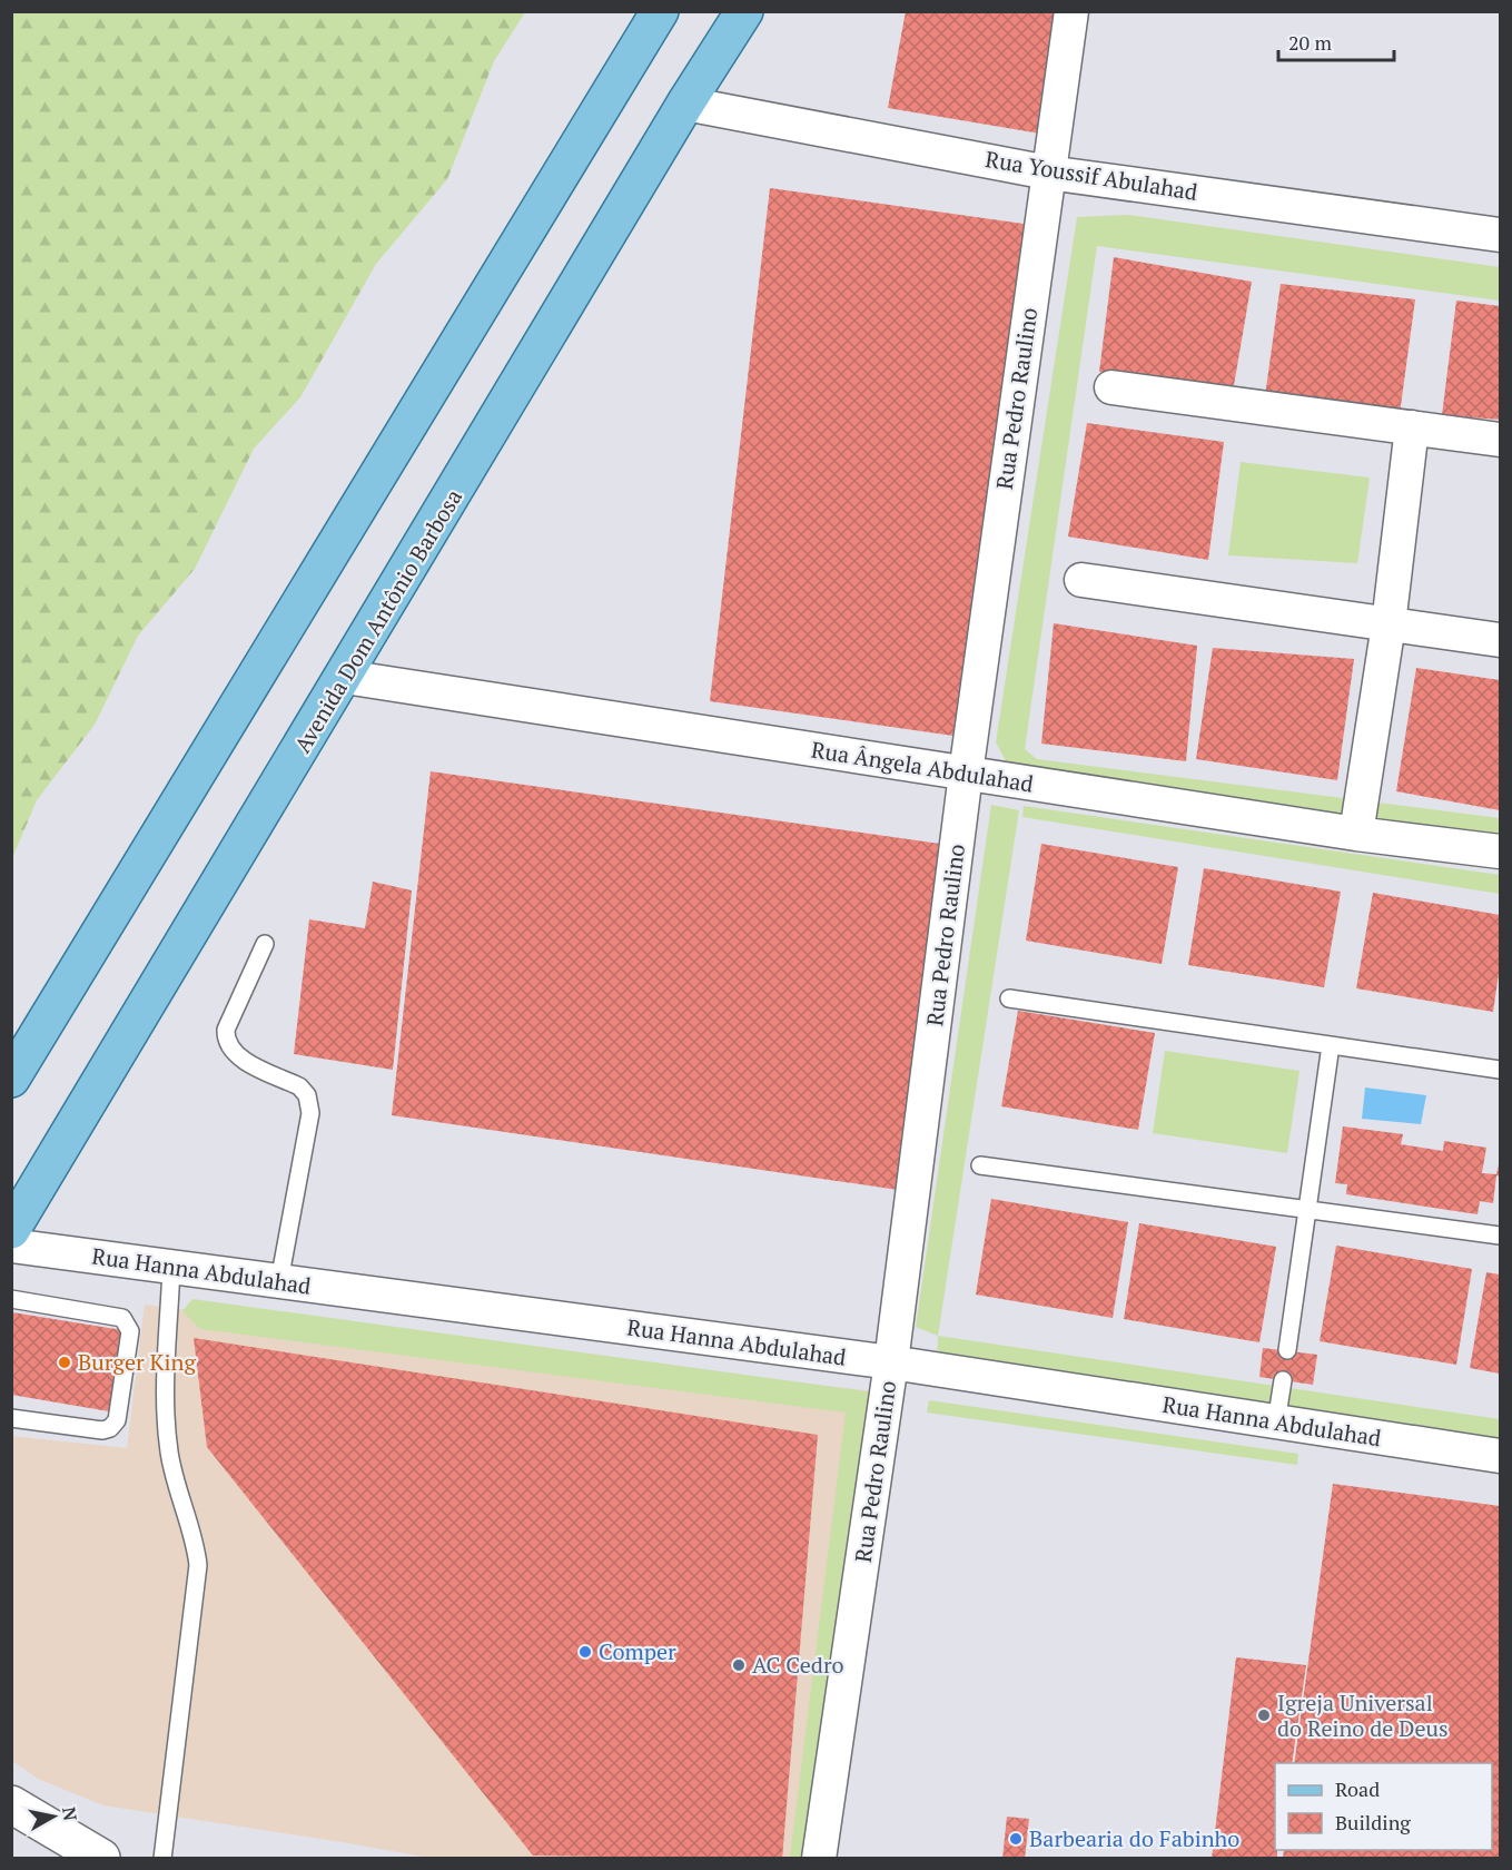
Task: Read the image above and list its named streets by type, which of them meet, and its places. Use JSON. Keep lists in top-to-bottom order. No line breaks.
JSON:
{"streets":{"main road":["Avenida Dom Antônio Barbosa"],"street":["Rua Youssif Abulahad","Rua Pedro Raulino","Rua Ângela Abdulahad","Rua Hanna Abdulahad"]},"crossings":[["Rua Youssif Abulahad","Rua Pedro Raulino"],["Rua Youssif Abulahad","Avenida Dom Antônio Barbosa"],["Rua Pedro Raulino","Rua Ângela Abdulahad"],["Rua Pedro Raulino","Rua Hanna Abdulahad"],["Avenida Dom Antônio Barbosa","Rua Ângela Abdulahad"]],"places":["Burger King","Comper","AC Cedro","Igreja Universal do Reino de Deus","Barbearia do Fabinho"],"legend":["Road","Building"],"scale_bar":"20 m","north":"right"}
